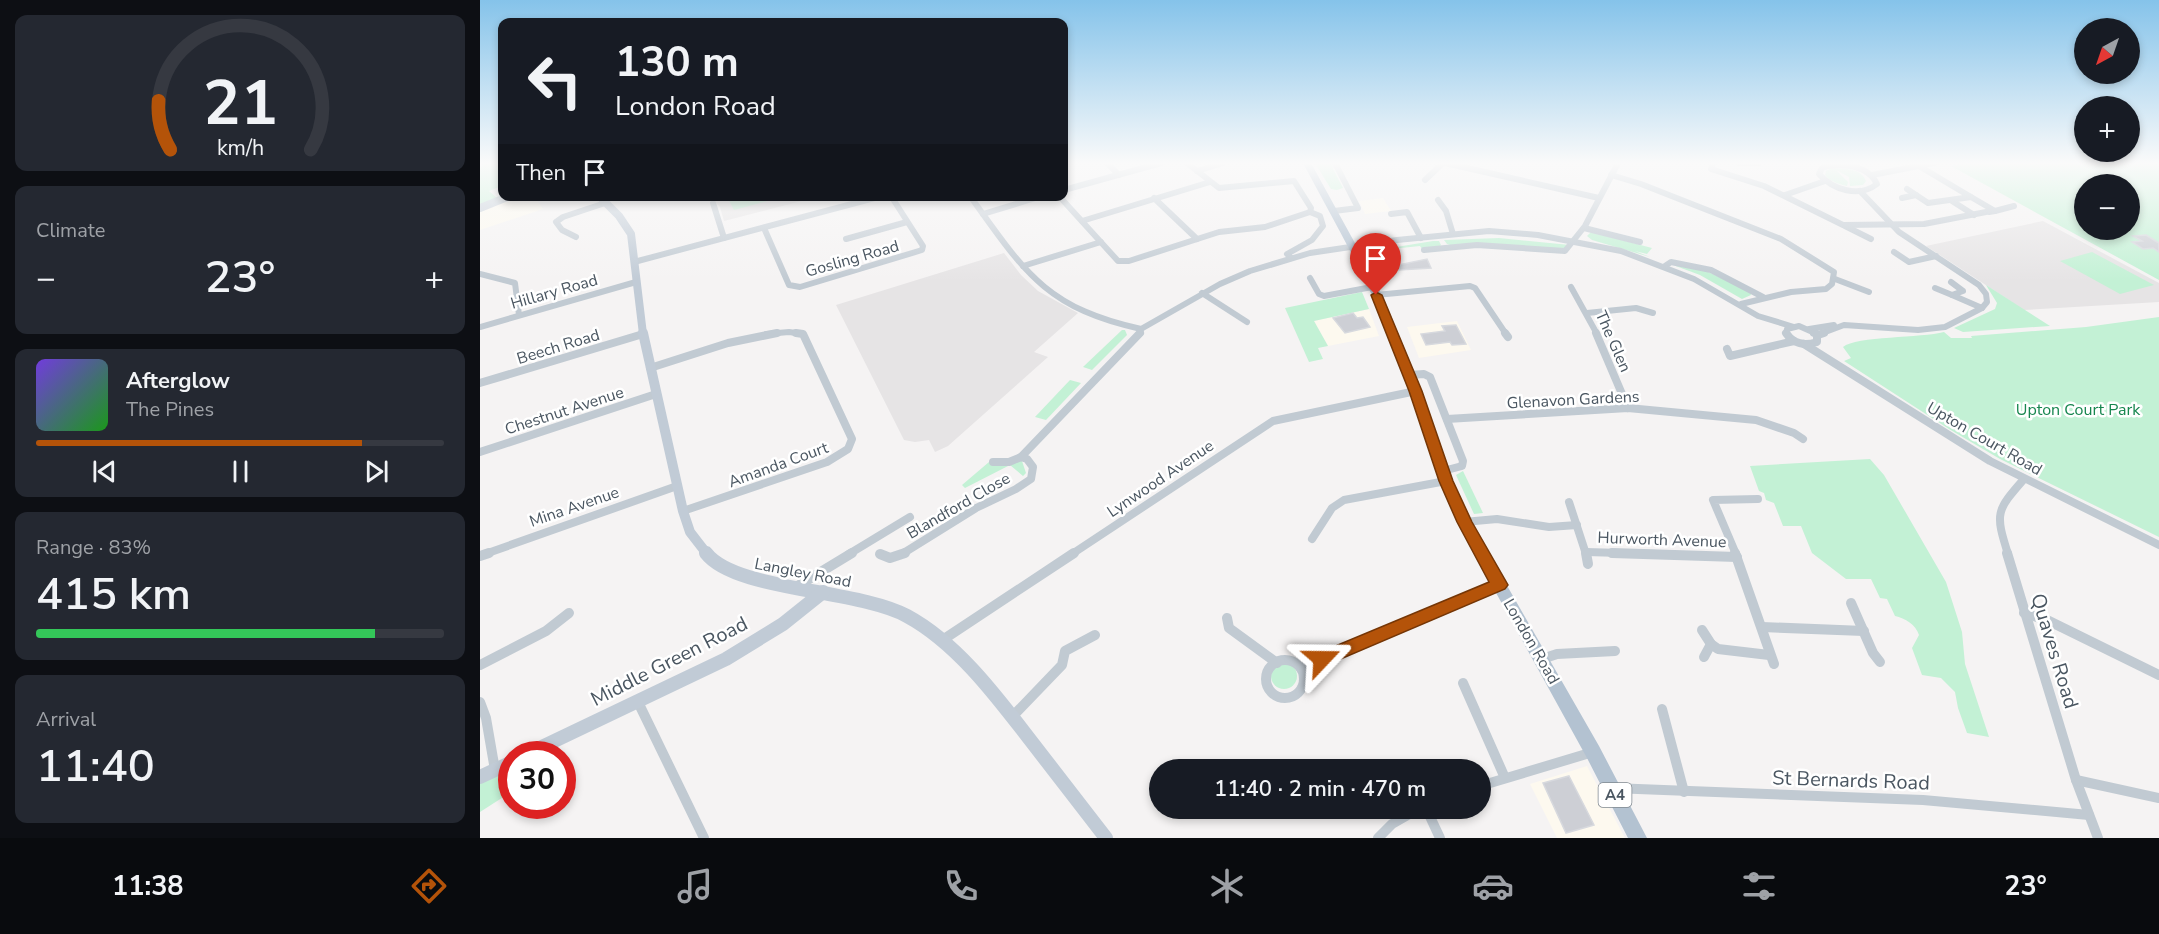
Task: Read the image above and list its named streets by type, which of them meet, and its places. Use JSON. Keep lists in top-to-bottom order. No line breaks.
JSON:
{"streets":{"main road":["London Road","A4"],"street":["Gosling Road","Hillary Road","The Glen","Beech Road","Glenavon Gardens","Chestnut Avenue","Upton Court Road","Amanda Court","Lynwood Avenue","Blandford Close","Mina Avenue","Hurworth Avenue","Langley Road","Quaves Road","Middle Green Road","St Bernards Road"]},"crossings":[["Hillary Road","Langley Road"],["The Glen","Glenavon Gardens"],["Beech Road","Langley Road"],["Chestnut Avenue","Langley Road"],["Upton Court Road","Quaves Road"],["Amanda Court","Langley Road"],["Lynwood Avenue","Langley Road"],["Lynwood Avenue","London Road"],["Mina Avenue","Langley Road"],["Hurworth Avenue","London Road"],["Langley Road","Middle Green Road"],["London Road","St Bernards Road"],["Quaves Road","St Bernards Road"]],"parks":["Upton Court Park"],"north":"bottom left","page":{"map_buttons":["+","−"],"turn":["130 m","London Road"],"then":"Then","tile":["Climate",["Range · 83%","415 km"],["Arrival","11:40"]],"heat":["−","23°","+"],"song":["Afterglow","The Pines"],"limit":"30","trip":"11:40 · 2 min · 470 m","tabs":["11:38","23°"],"gauge":["21","km/h"]}}
